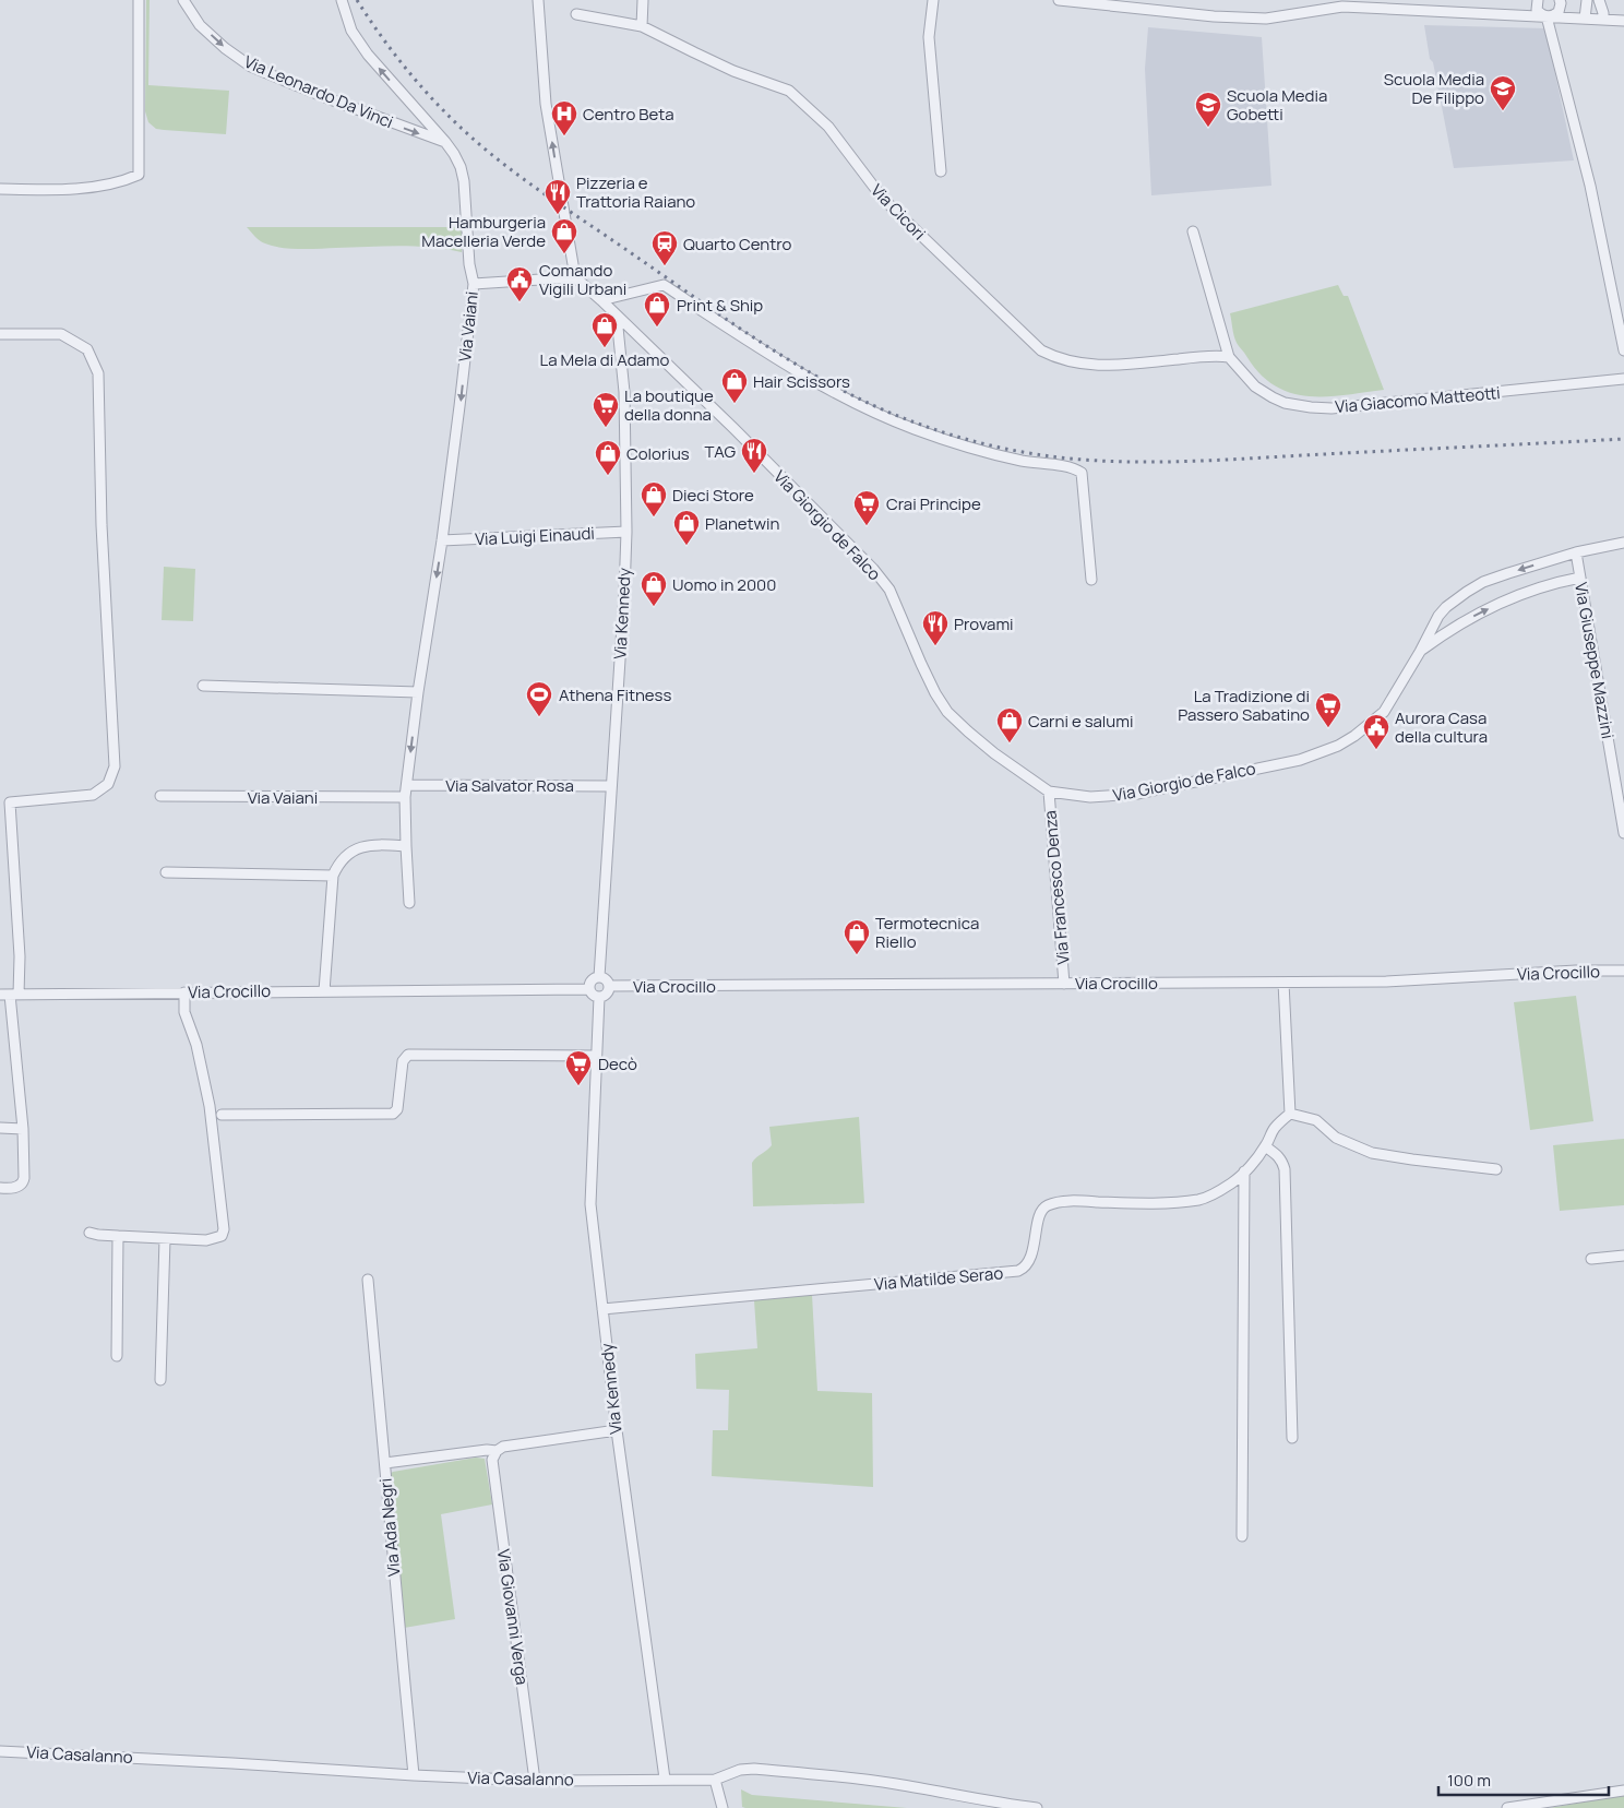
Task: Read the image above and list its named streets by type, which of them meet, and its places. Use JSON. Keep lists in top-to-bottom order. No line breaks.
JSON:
{"streets":{"street":["Via Leonardo Da Vinci","Via Cicori","Via Vaiani","Via Giacomo Matteotti","Via Giorgio de Falco","Via Luigi Einaudi","Via Kennedy","Via Giuseppe Mazzini","Via Salvator Rosa","Via Francesco Denza","Via Crocillo","Via Matilde Serao","Via Ada Negri","Via Giovanni Verga","Via Casalanno"]},"crossings":[["Via Leonardo Da Vinci","Via Vaiani"],["Via Cicori","Via Giacomo Matteotti"],["Via Vaiani","Via Luigi Einaudi"],["Via Vaiani","Via Salvator Rosa"],["Via Giorgio de Falco","Via Kennedy"],["Via Giorgio de Falco","Via Giuseppe Mazzini"],["Via Giorgio de Falco","Via Francesco Denza"],["Via Luigi Einaudi","Via Kennedy"],["Via Kennedy","Via Salvator Rosa"],["Via Kennedy","Via Crocillo"],["Via Kennedy","Via Matilde Serao"],["Via Kennedy","Via Casalanno"],["Via Francesco Denza","Via Crocillo"],["Via Ada Negri","Via Casalanno"],["Via Giovanni Verga","Via Casalanno"]],"one_way":["Via Leonardo Da Vinci"],"places":{"school or university":["Scuola Media De Filippo","Scuola Media Gobetti"],"hospital":["Centro Beta"],"restaurant":["Pizzeria e Trattoria Raiano","TAG","Provami"],"shop":["Hamburgeria Macelleria Verde","Print & Ship","La Mela di Adamo","Hair Scissors","Colorius","Dieci Store","Planetwin","Uomo in 2000","Carni e salumi","Termotecnica Riello"],"station":["Quarto Centro"],"public building":["Comando Vigili Urbani","Aurora Casa della cultura"],"supermarket":["La boutique della donna","Crai Principe","La Tradizione di Passero Sabatino","Decò"],"sports":["Athena Fitness"]},"scale_bar":"100 m"}
